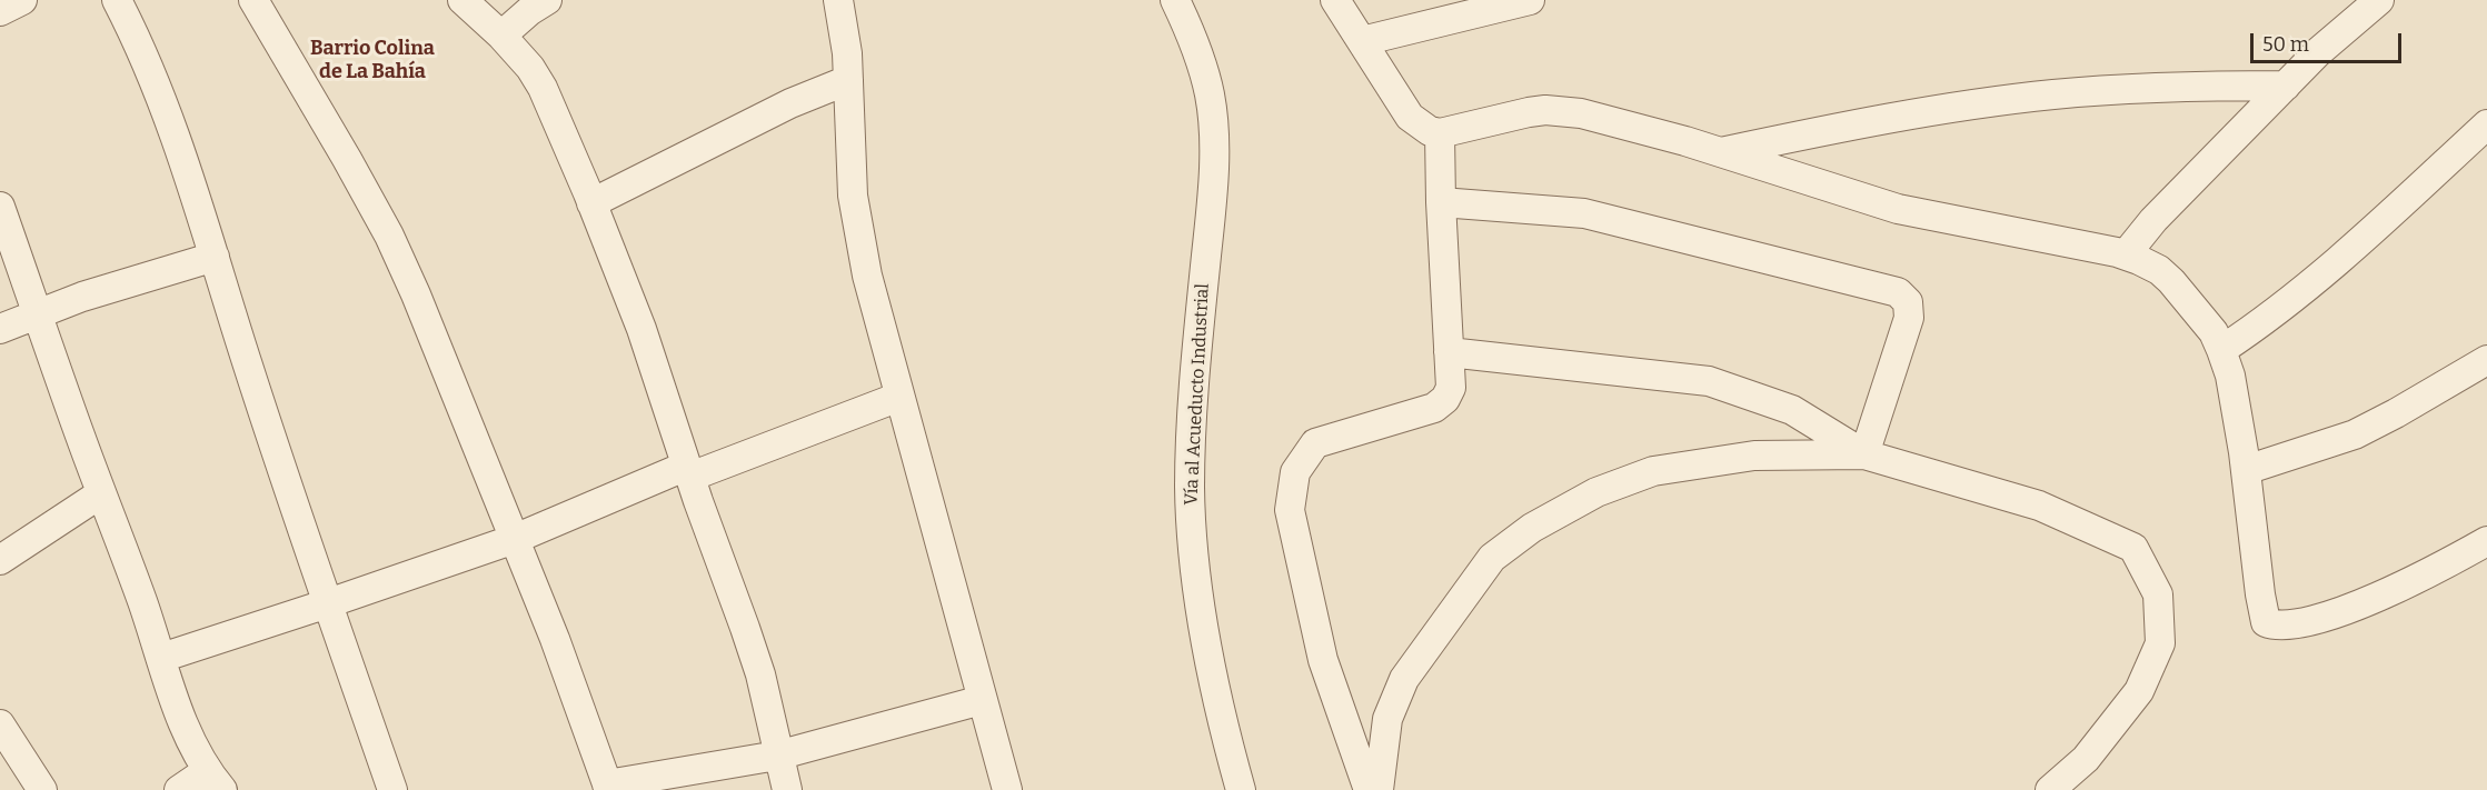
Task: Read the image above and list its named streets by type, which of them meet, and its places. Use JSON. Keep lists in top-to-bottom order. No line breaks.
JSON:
{"streets":{"street":["Vía al Acueducto Industrial"]},"districts":["Barrio Colina de La Bahía"],"scale_bar":"50 m"}
